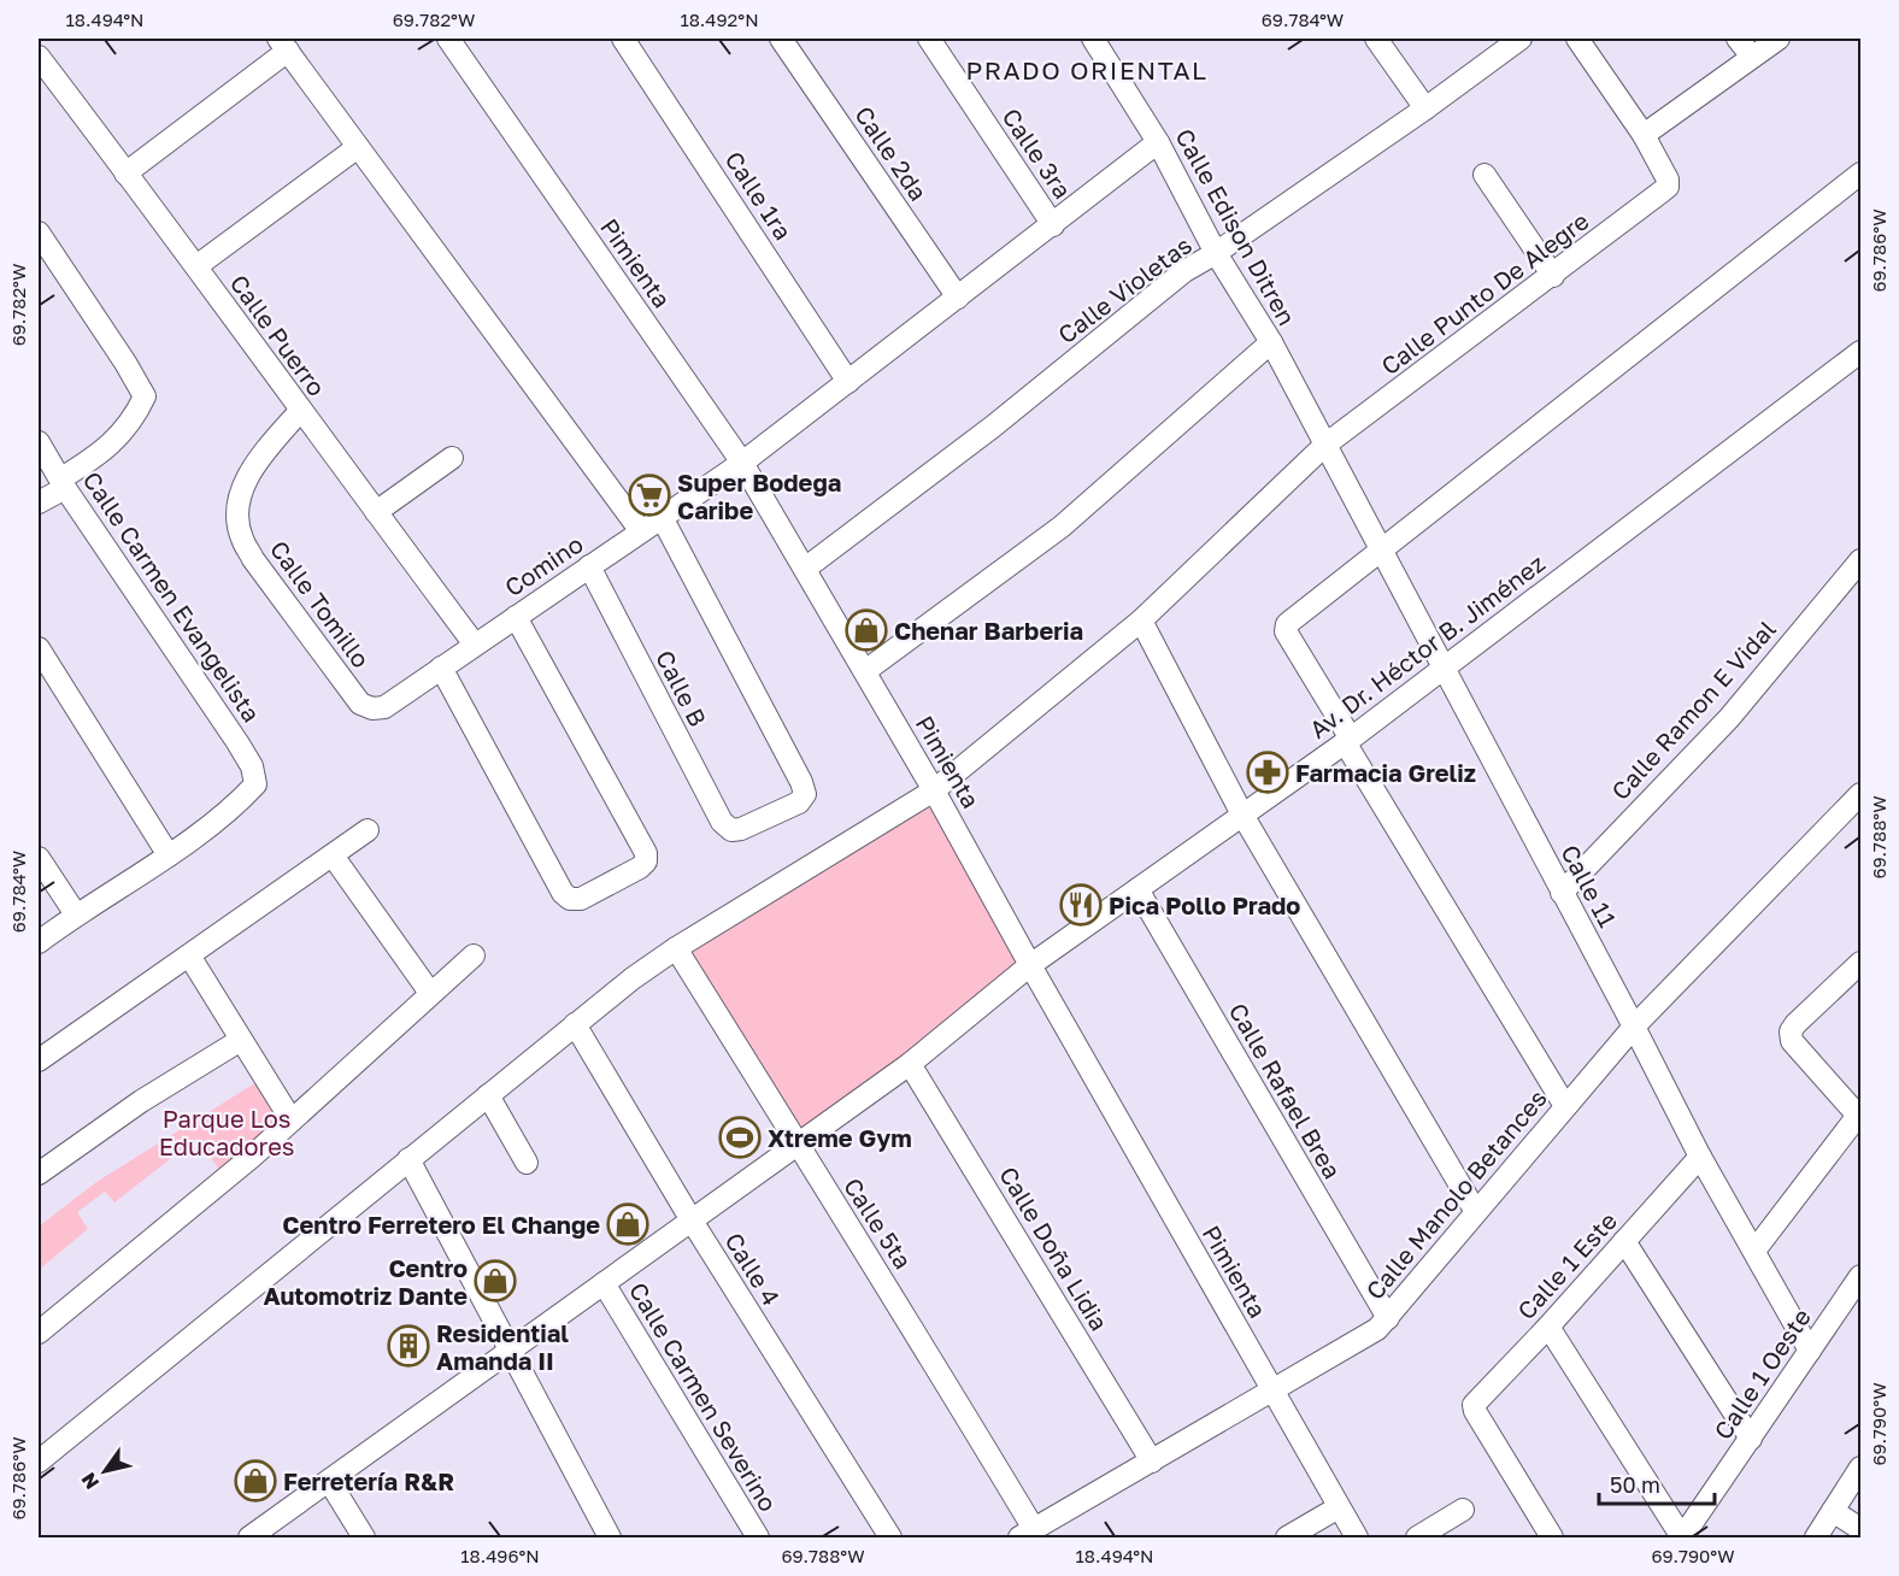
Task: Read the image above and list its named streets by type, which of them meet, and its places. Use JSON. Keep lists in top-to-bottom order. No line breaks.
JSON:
{"streets":{"street":["Calle 2da","Calle 3ra","Calle 1ra","Calle Edison Ditren","Pimienta","Calle Violetas","Calle Punto De Alegre","Calle Puerro","Comino","Calle Carmen Evangelista","Calle Tomillo","Av. Dr. Héctor B. Jiménez","Calle B","Calle Ramon E Vidal","Calle 11","Calle Rafael Brea","Calle Manolo Betances","Calle 5ta","Calle Doña Lidia","Calle 1 Este","Calle 4","Calle 1 Oeste","Calle Carmen Severino"]},"crossings":[["Calle 2da","Comino"],["Calle 3ra","Comino"],["Calle 1ra","Comino"],["Calle Edison Ditren","Calle Violetas"],["Calle Edison Ditren","Calle Punto De Alegre"],["Calle Edison Ditren","Comino"],["Calle Edison Ditren","Calle 11"],["Pimienta","Calle Violetas"],["Pimienta","Calle Punto De Alegre"],["Pimienta","Comino"],["Pimienta","Av. Dr. Héctor B. Jiménez"],["Pimienta","Calle Manolo Betances"],["Calle Punto De Alegre","Calle 11"],["Calle Punto De Alegre","Calle 5ta"],["Calle Punto De Alegre","Calle 4"],["Calle Puerro","Comino"],["Calle Puerro","Calle Tomillo"],["Comino","Calle Tomillo"],["Comino","Calle B"],["Av. Dr. Héctor B. Jiménez","Calle 11"],["Av. Dr. Héctor B. Jiménez","Calle Rafael Brea"],["Av. Dr. Héctor B. Jiménez","Calle 5ta"],["Av. Dr. Héctor B. Jiménez","Calle Doña Lidia"],["Av. Dr. Héctor B. Jiménez","Calle 4"],["Av. Dr. Héctor B. Jiménez","Calle Carmen Severino"],["Calle Ramon E Vidal","Calle 11"],["Calle 11","Calle Manolo Betances"],["Calle 11","Calle 1 Este"],["Calle 11","Calle 1 Oeste"],["Calle Rafael Brea","Calle Manolo Betances"],["Calle Manolo Betances","Calle 5ta"],["Calle Manolo Betances","Calle Doña Lidia"]],"districts":["PRADO ORIENTAL"],"parks":["Parque Los Educadores"],"places":{"supermarket":["Super Bodega Caribe"],"shop":["Chenar Barberia","Centro Ferretero El Change","Centro Automotriz Dante","Ferretería R&R"],"pharmacy":["Farmacia Greliz"],"restaurant":["Pica Pollo Prado"],"sports":["Xtreme Gym"],"building":["Residential Amanda II"]},"scale_bar":"50 m","north":"bottom left","coordinates":["18.494°N","69.782°W","18.492°N","69.784°W","69.786°W","69.788°W","69.790°W","18.496°N"]}
